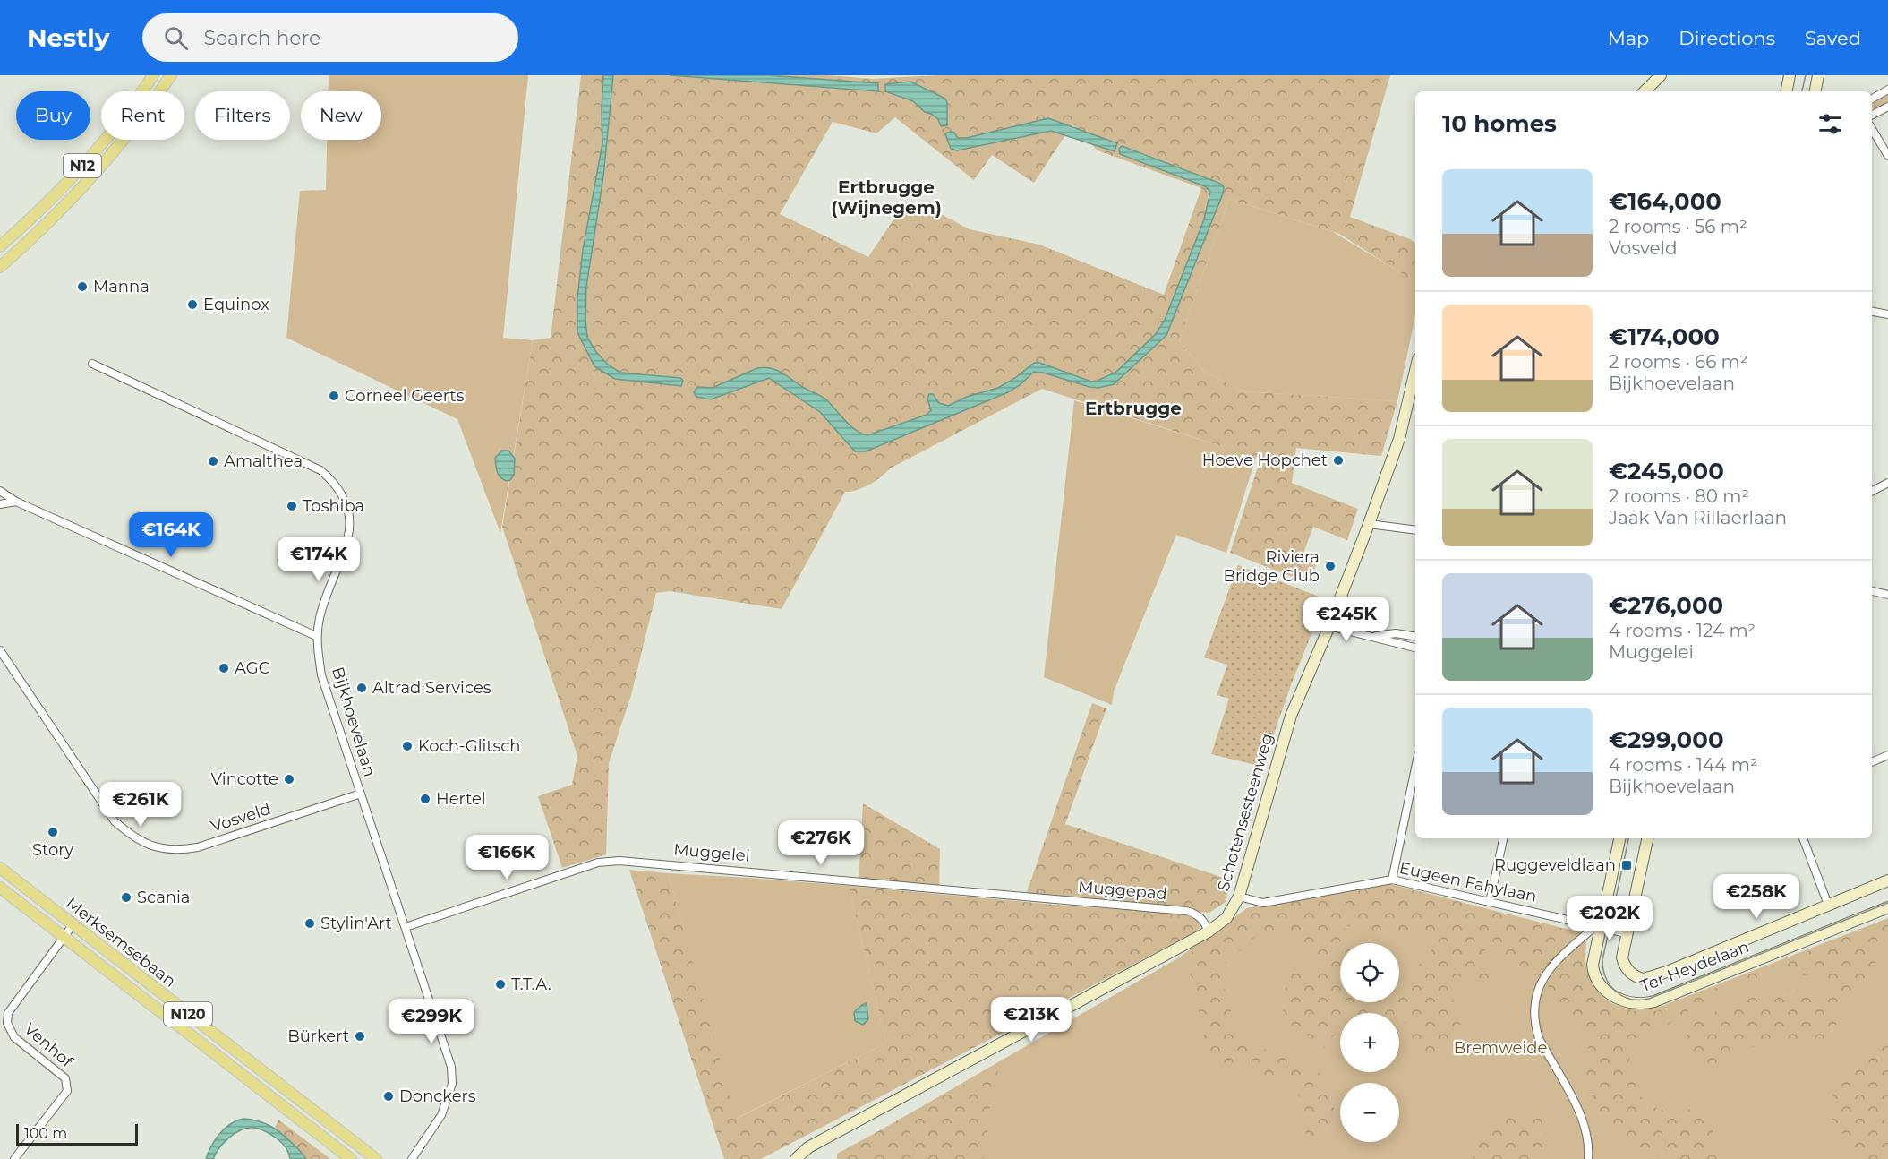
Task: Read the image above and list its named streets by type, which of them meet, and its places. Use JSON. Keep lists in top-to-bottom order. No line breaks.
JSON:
{"streets":{"main road":["N12","Merksemsebaan","N120"],"street":["Bijkhoevelaan","Schotensesteenweg","Vosveld","Muggelei","Eugeen Fahylaan","Muggepad","Ter Heydelaan","Venhof"]},"crossings":[["Bijkhoevelaan","Vosveld"],["Bijkhoevelaan","Muggelei"],["Schotensesteenweg","Eugeen Fahylaan"],["Schotensesteenweg","Muggepad"],["Muggelei","Muggepad"],["Eugeen Fahylaan","Ter Heydelaan"],["Merksemsebaan","Venhof"]],"districts":["Ertbrugge (Wijnegem)","Ertbrugge"],"parks":["Bremweide"],"places":{"other":["Manna","Equinox","Corneel Geerts","Hoeve Hopchet","Amalthea","Toshiba","Riviera Bridge Club","AGC","Altrad Services","Koch-Glitsch","Vincotte","Hertel","Story","Scania","Stylin'Art","T.T.A.","Bürkert","Donckers"],"transit":["Ruggeveldlaan"]},"scale_bar":"100 m","page":{"header":"Nestly","search":"Search here","nav":["Map","Directions","Saved"],"chip":["Buy","Rent","Filters","New"],"heading":"10 homes","list":[{"name":"€164,000","note":"2 rooms · 56 m² · Vosveld"},{"name":"€174,000","note":"2 rooms · 66 m² · Bijkhoevelaan"},{"name":"€245,000","note":"2 rooms · 80 m² · Jaak Van Rillaerlaan"},{"name":"€276,000","note":"4 rooms · 124 m² · Muggelei"},{"name":"€299,000","note":"4 rooms · 144 m² · Bijkhoevelaan"}],"price":["€164K","€174K","€245K","€261K","€276K","€166K","€258K","€202K","€213K","€299K"],"map_buttons":["+","−"],"scale":"100 m"}}
